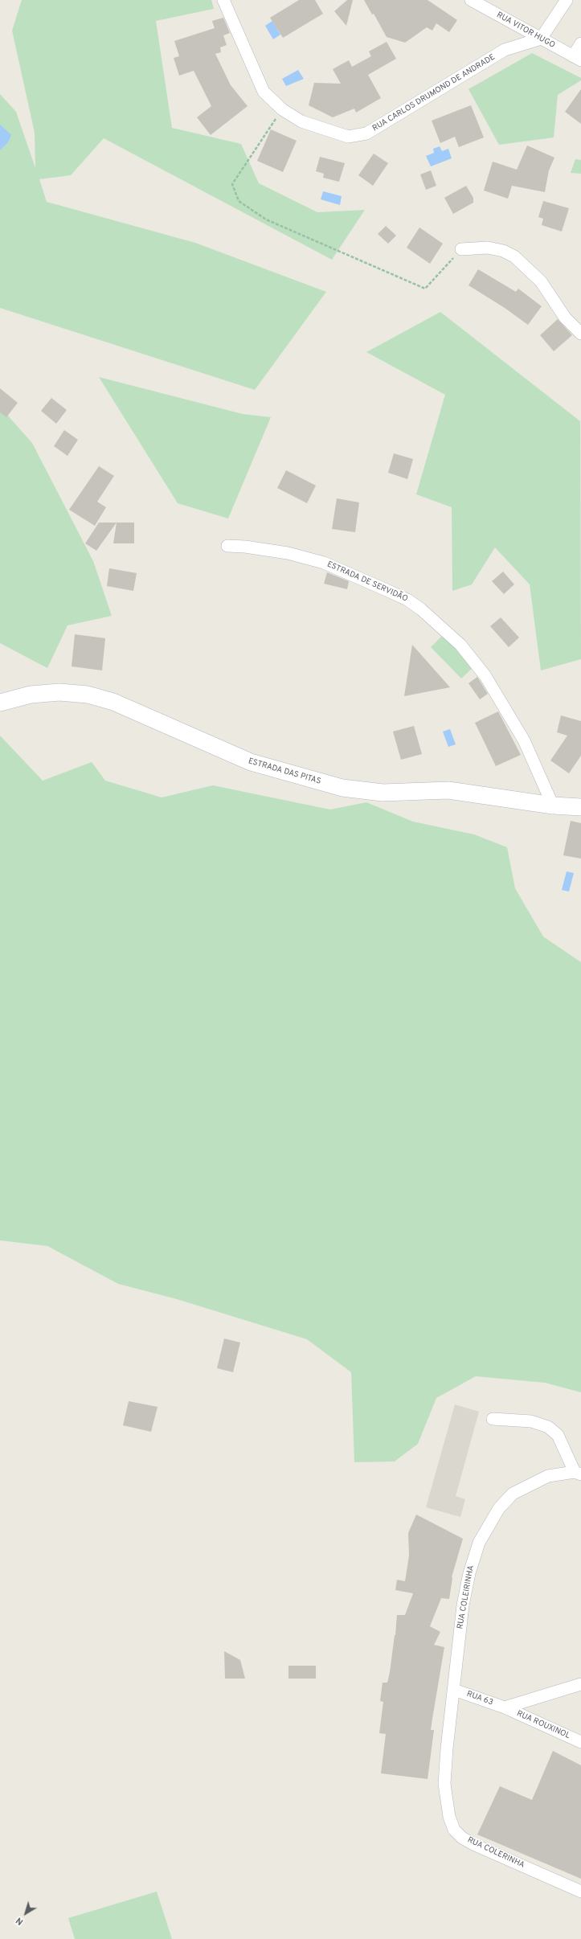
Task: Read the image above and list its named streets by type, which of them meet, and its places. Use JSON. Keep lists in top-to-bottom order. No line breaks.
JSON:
{"streets":{"street":["RUA VITOR HUGO","RUA CARLOS DRUMOND DE ANDRADE","ESTRADA DE SERVIDÃO","ESTRADA DAS PITAS","RUA COLEIRINHA","RUA 63","RUA ROUXINOL","RUA COLERINHA"]},"crossings":[["RUA VITOR HUGO","RUA CARLOS DRUMOND DE ANDRADE"],["ESTRADA DE SERVIDÃO","ESTRADA DAS PITAS"],["RUA COLEIRINHA","RUA 63"],["RUA COLEIRINHA","RUA COLERINHA"],["RUA 63","RUA ROUXINOL"],["RUA 63","RUA COLERINHA"]],"north":"bottom left"}
